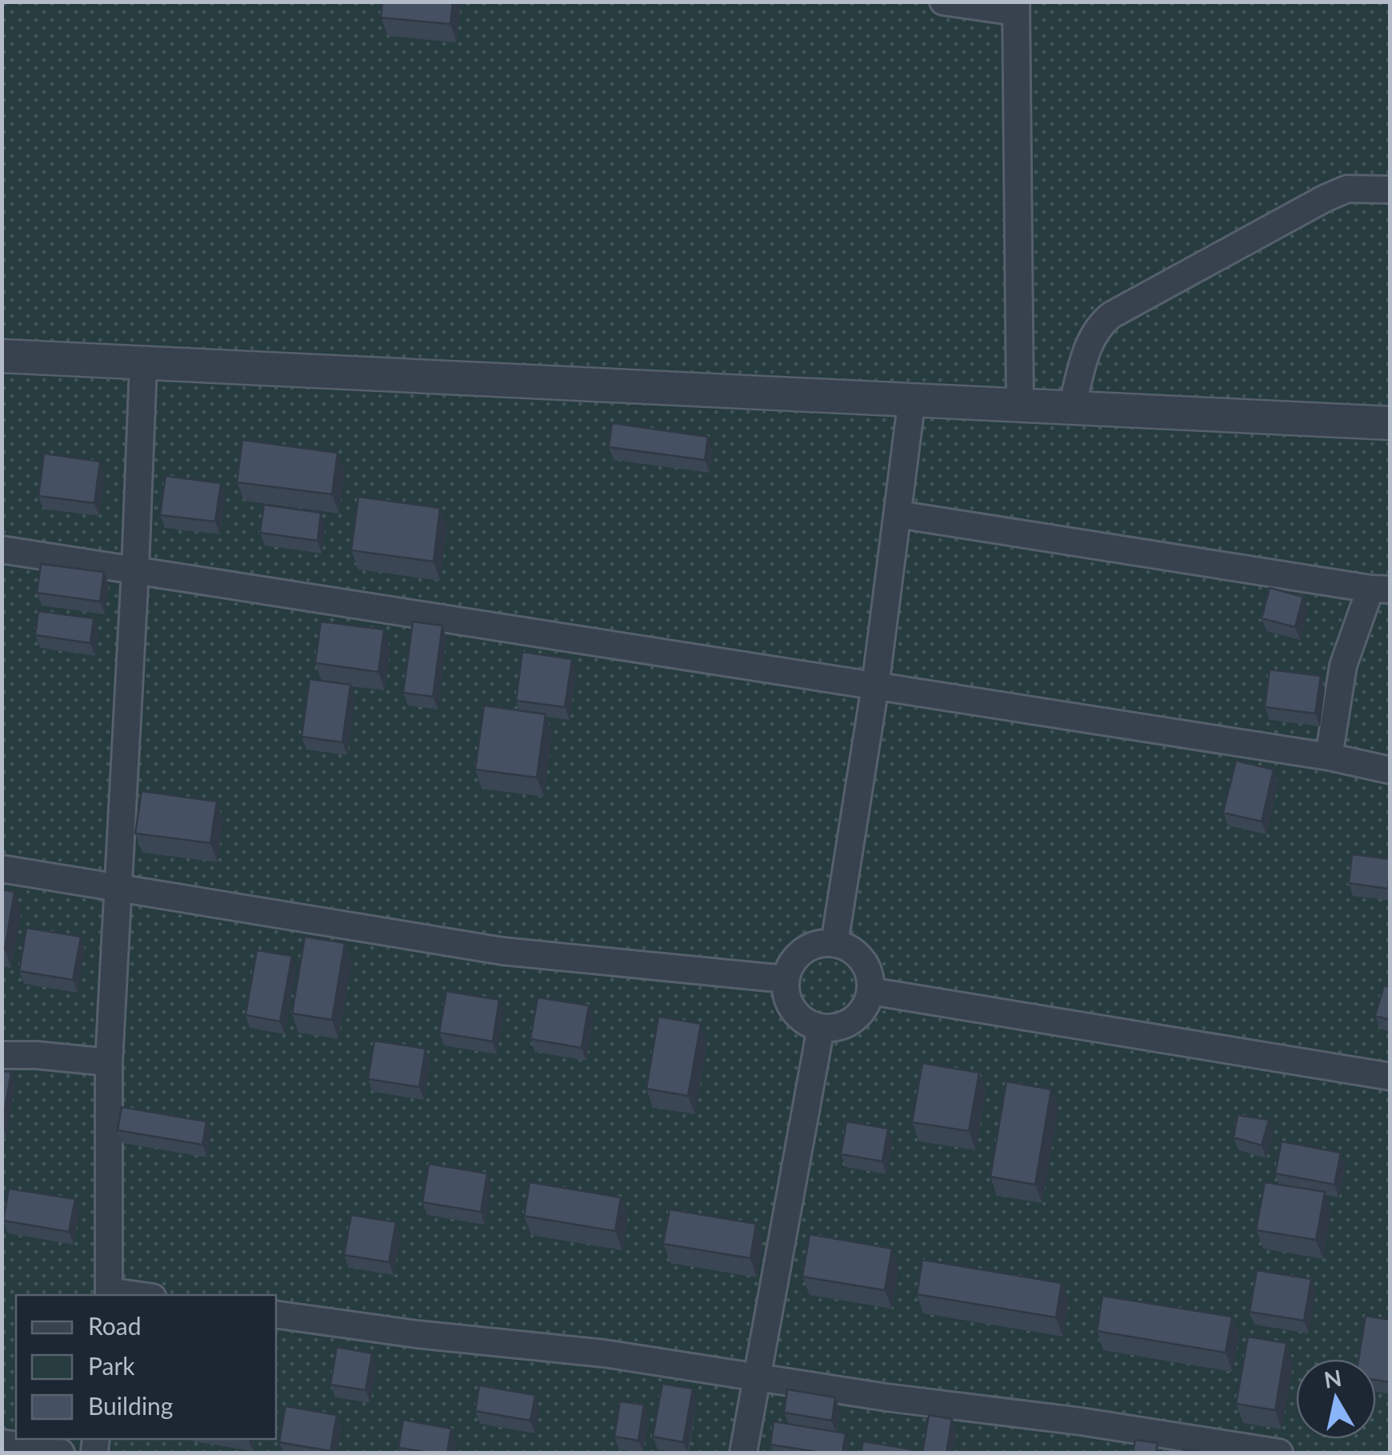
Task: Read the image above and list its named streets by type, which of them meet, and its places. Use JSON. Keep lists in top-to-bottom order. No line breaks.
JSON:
{"legend":["Road","Park","Building"],"north":"top"}
